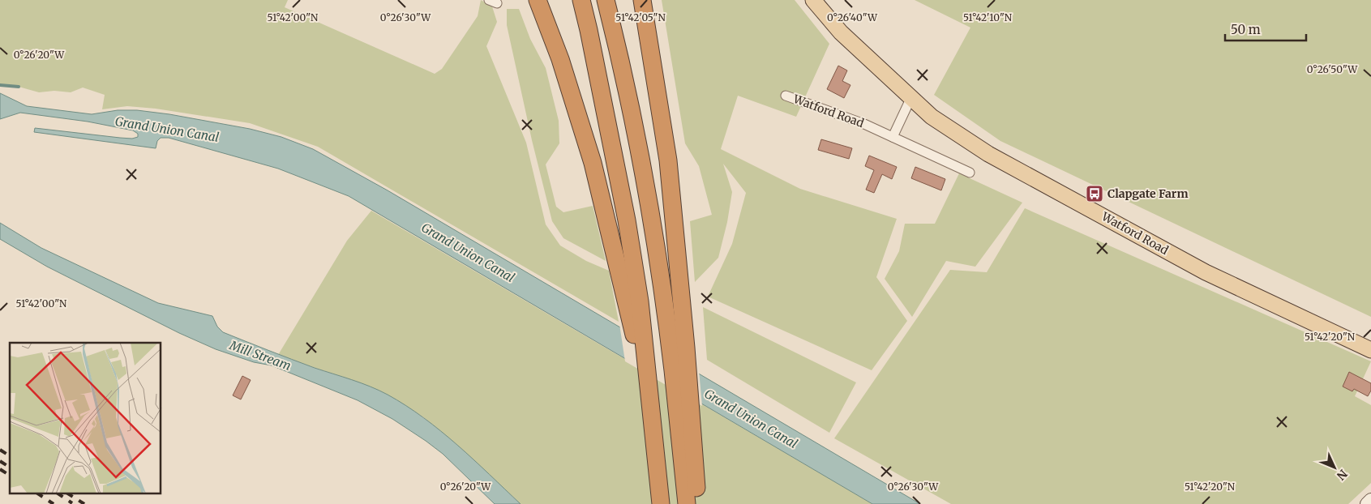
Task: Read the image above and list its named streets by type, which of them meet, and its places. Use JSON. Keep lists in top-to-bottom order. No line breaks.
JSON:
{"streets":{"main road":["Watford Road"]},"water":["Grand Union Canal","Mill Stream"],"places":{"bus stop":["Clapgate Farm"]},"scale_bar":"50 m","north":"bottom right","coordinates":["0°26'40\"W","0°26'30\"W","51°42'00\"N","51°42'10\"N","51°42'05\"N","0°26'20\"W","0°26'50\"W","51°42'20\"N"]}
